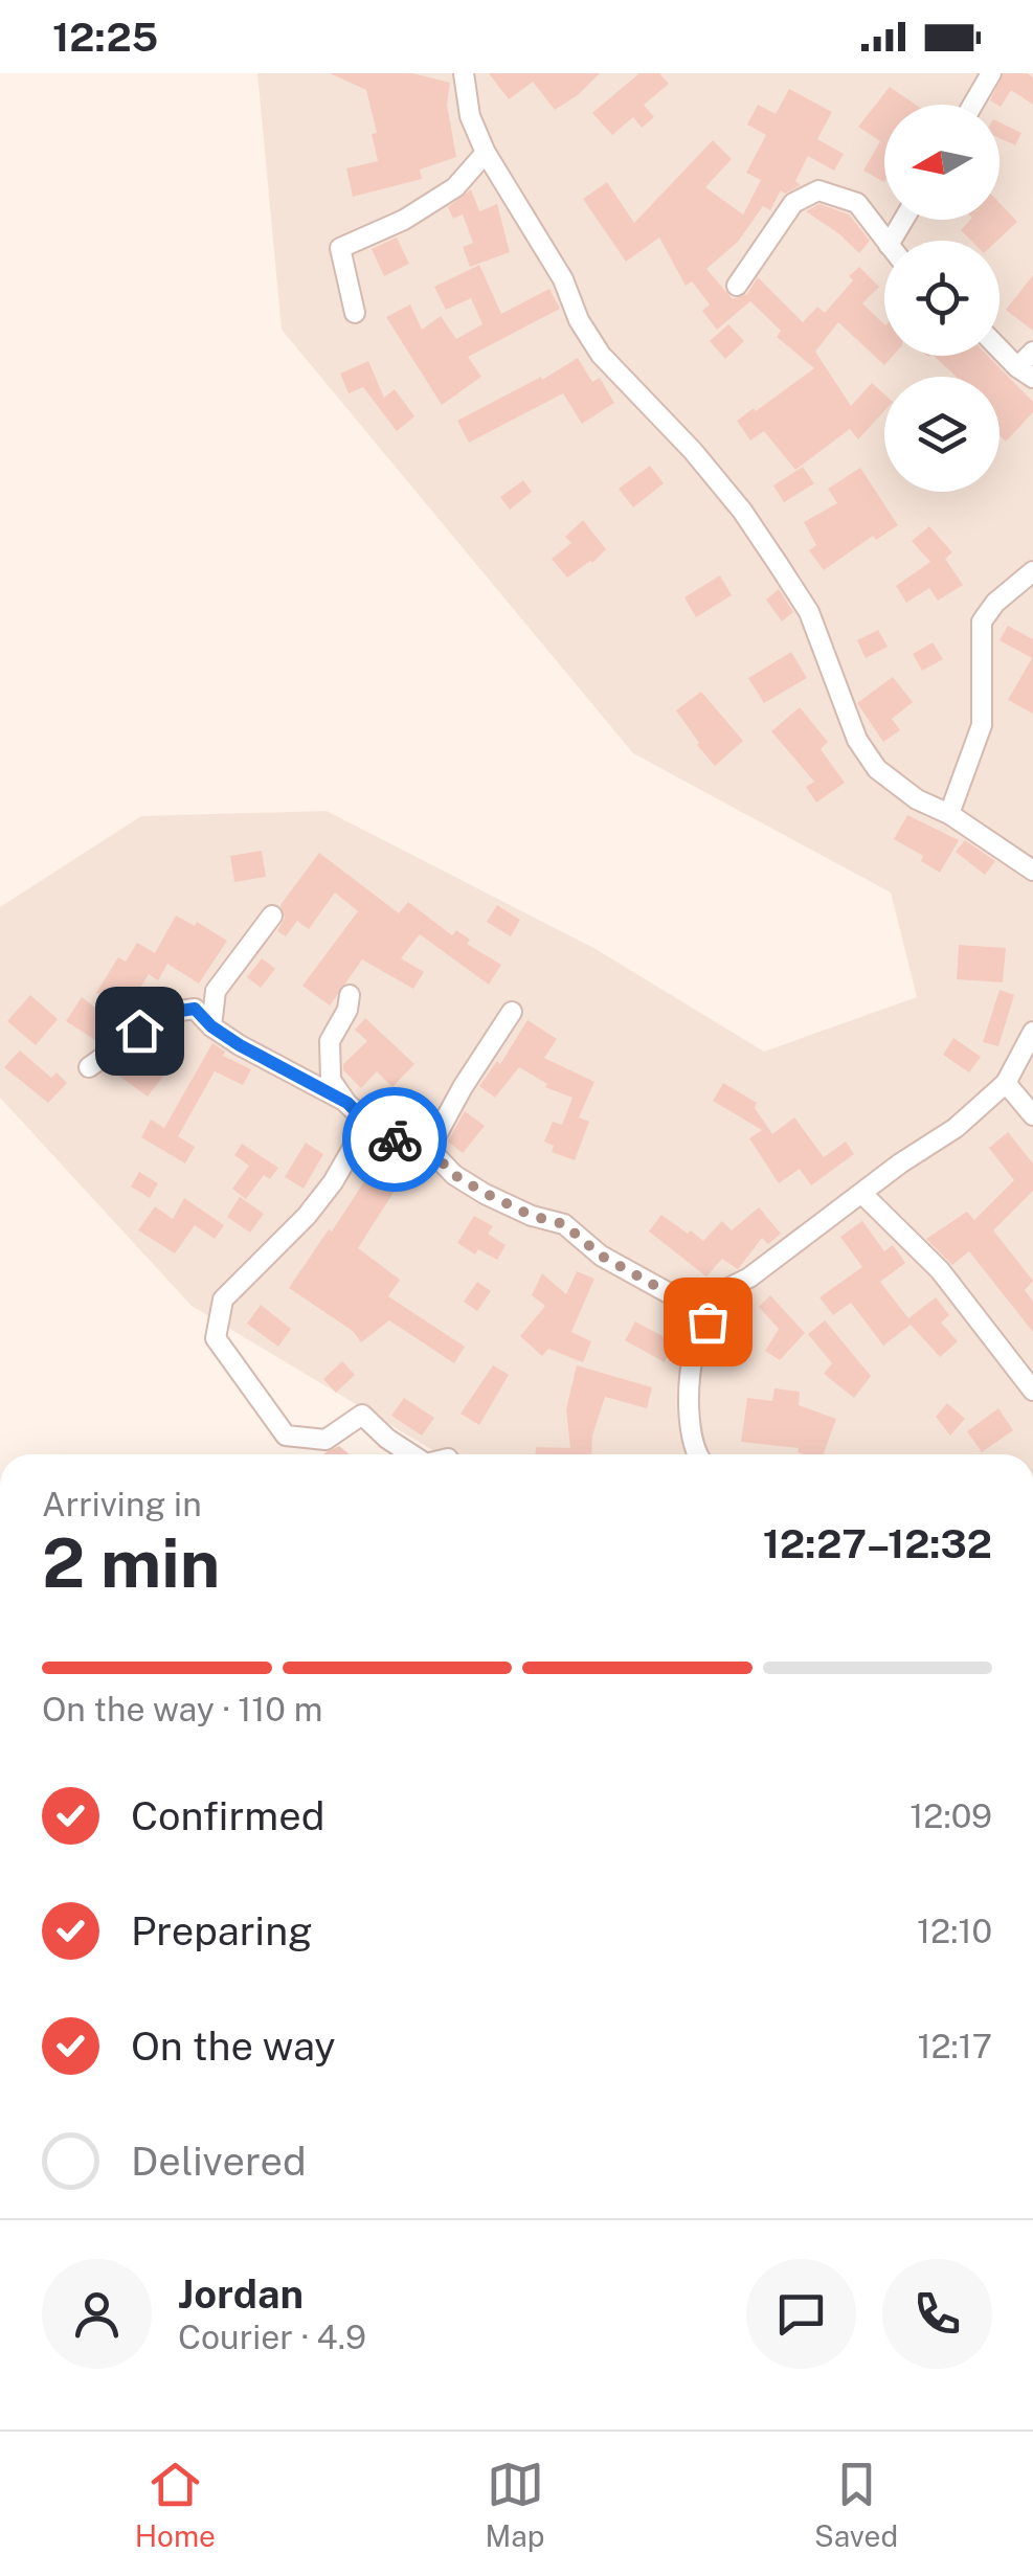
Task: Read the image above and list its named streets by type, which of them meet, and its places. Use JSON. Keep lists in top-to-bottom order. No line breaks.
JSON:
{"north":"left","page":{"status":"12:25","heading":["2 min","Arriving in","12:27–12:32"],"panel":["Jordan","Courier · 4.9"],"bar":"On the way · 110 m","list":[["Confirmed","12:09"],["Preparing","12:10"],["On the way","12:17"],"Delivered"],"tabs":["Home","Map","Saved"]}}
